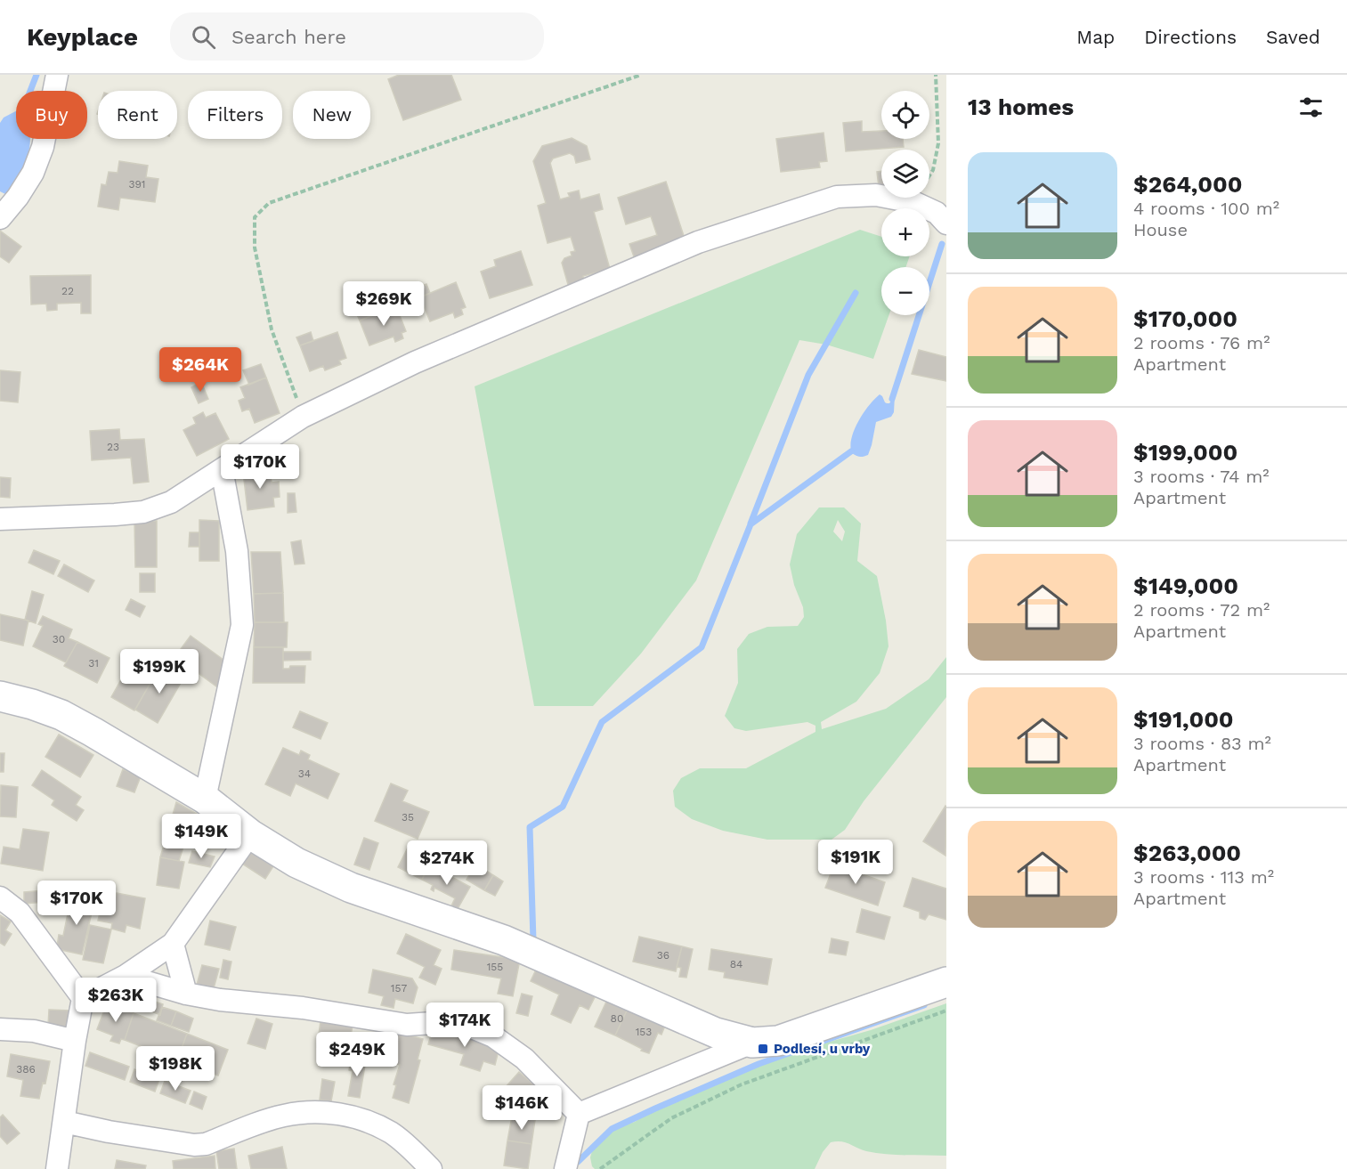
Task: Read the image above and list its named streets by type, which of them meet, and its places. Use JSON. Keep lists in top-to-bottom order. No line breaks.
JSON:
{"places":{"transit":["Podlesí, u vrby"]},"house_numbers":["391","22","23","30","31","34","35","36","84","155","157","80","153","386"],"page":{"header":"Keyplace","search":"Search here","nav":["Map","Directions","Saved"],"heading":"13 homes","map_buttons":["+","−"],"chip":["Buy","Rent","Filters","New"],"list":[{"name":"$264,000","note":"4 rooms · 100 m² · House"},{"name":"$170,000","note":"2 rooms · 76 m² · Apartment"},{"name":"$199,000","note":"3 rooms · 74 m² · Apartment"},{"name":"$149,000","note":"2 rooms · 72 m² · Apartment"},{"name":"$191,000","note":"3 rooms · 83 m² · Apartment"},{"name":"$263,000","note":"3 rooms · 113 m² · Apartment"}],"price":["$269K","$264K","$170K","$199K","$149K","$191K","$274K","$170K","$263K","$174K","$249K","$198K","$146K"]}}
